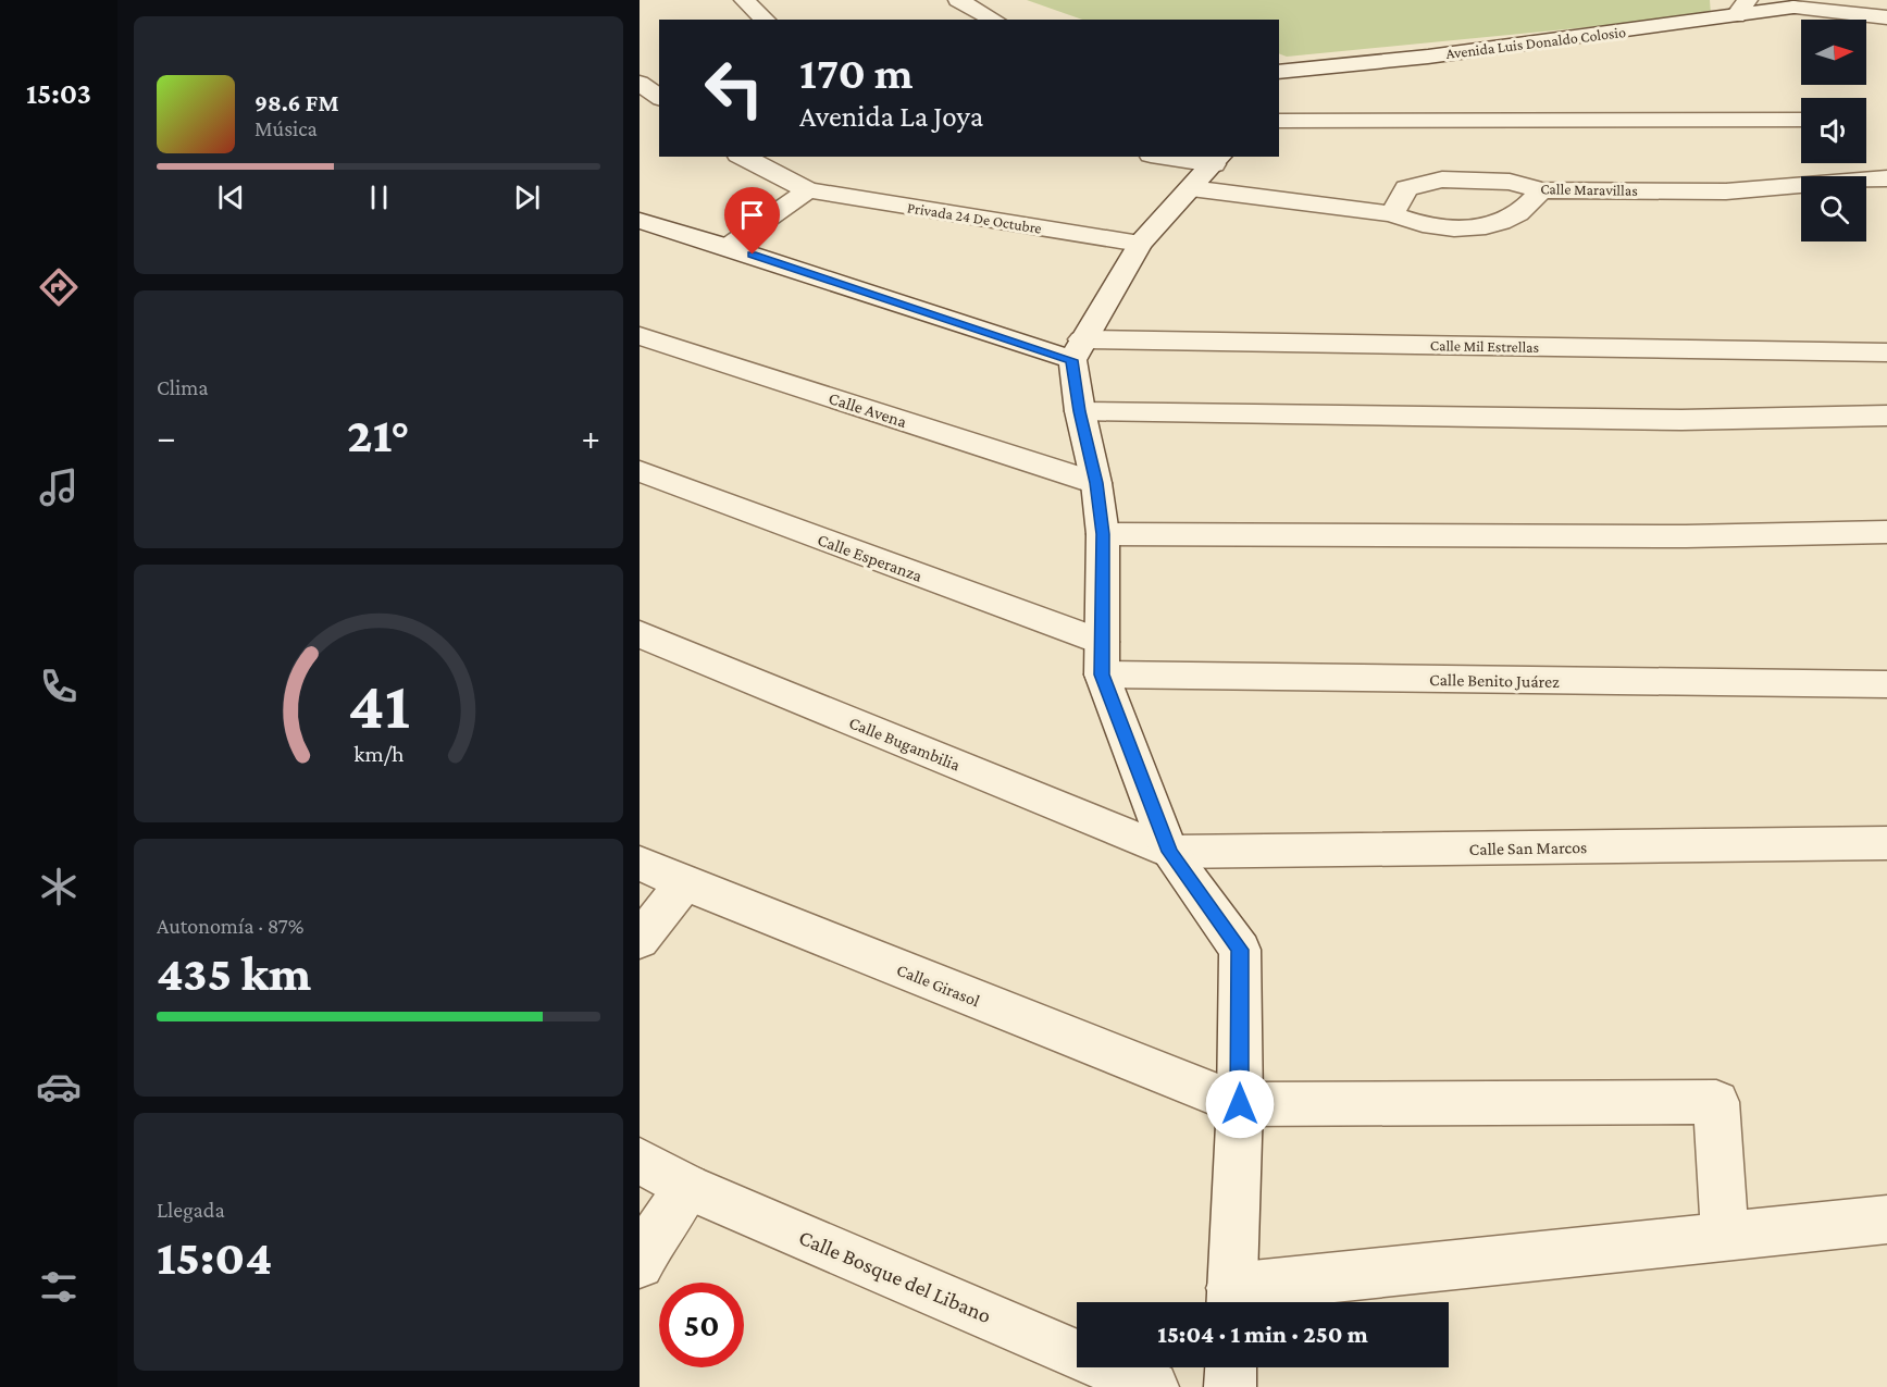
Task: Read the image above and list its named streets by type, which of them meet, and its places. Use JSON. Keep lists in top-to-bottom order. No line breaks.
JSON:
{"streets":{"street":["Avenida Luis Donaldo Colosio","Calle Maravillas","Privada 24 De Octubre","Calle Mil Estrellas","Calle Avena","Calle Esperanza","Calle Benito Juárez","Calle Bugambilia","Calle San Marcos","Calle Girasol","Calle Bosque del Libano"]},"crossings":[["Calle Esperanza","Calle Benito Juárez"],["Calle Bugambilia","Calle San Marcos"]],"north":"right","page":{"tabs":"15:03","turn":["170 m","Avenida La Joya"],"song":["98.6 FM","Música"],"tile":["Clima",["Autonomía · 87%","435 km"],["Llegada","15:04"]],"heat":["−","21°","+"],"limit":"50","trip":"15:04 · 1 min · 250 m","gauge":["41","km/h"]}}
